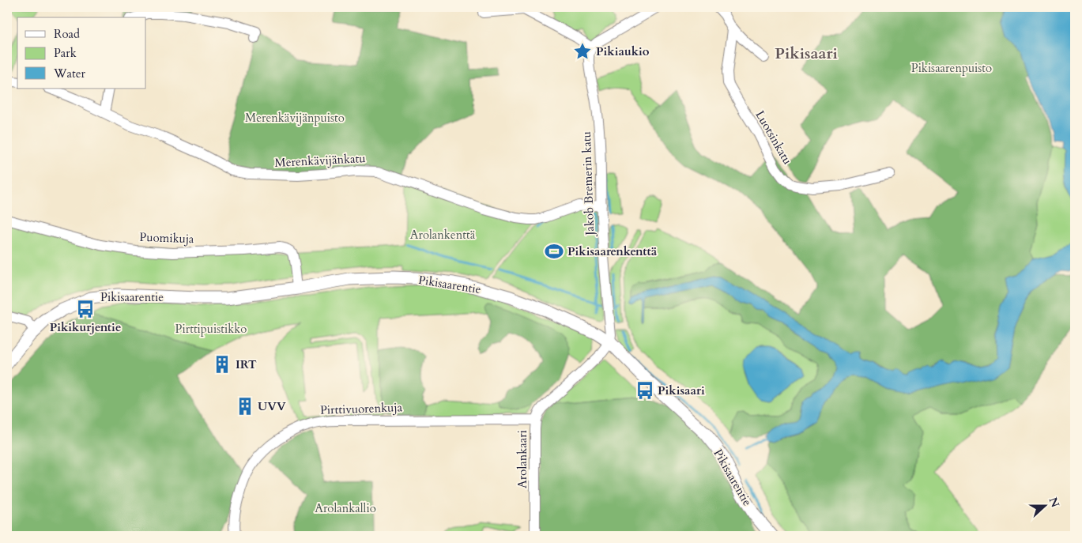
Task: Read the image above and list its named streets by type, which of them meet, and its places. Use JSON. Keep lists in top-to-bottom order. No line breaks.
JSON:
{"streets":{"street":["Luotsinkatu","Merenkävijänkatu","Jakob Bremerin katu","Puomikuja","Pikisaarentie","Pirttivuorenkuja","Arolankaari"]},"crossings":[["Merenkävijänkatu","Jakob Bremerin katu"],["Jakob Bremerin katu","Pikisaarentie"],["Jakob Bremerin katu","Arolankaari"],["Puomikuja","Pikisaarentie"],["Pikisaarentie","Arolankaari"],["Pirttivuorenkuja","Arolankaari"]],"districts":["Pikisaari"],"parks":["Pikisaarenpuisto","Merenkävijänpuisto","Arolankenttä","Pirttipuistikko","Arolankallio"],"places":{"place":["Pikiaukio"],"sports":["Pikisaarenkenttä"],"bus stop":["Pikikurjentie","Pikisaari"],"building":["IRT","UVV"]},"legend":["Road","Park","Water"],"north":"right"}
